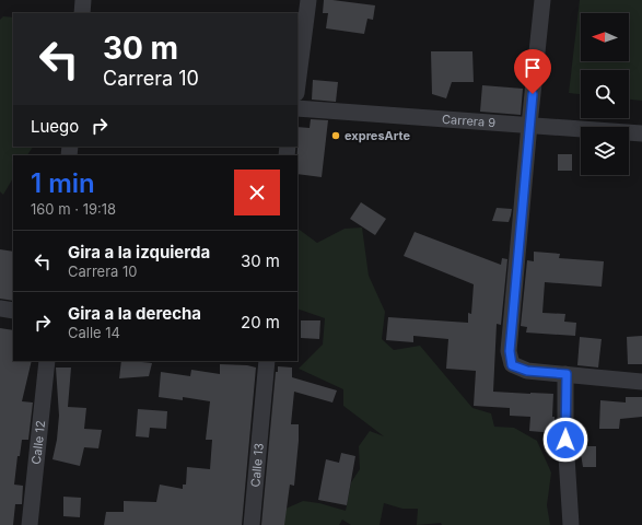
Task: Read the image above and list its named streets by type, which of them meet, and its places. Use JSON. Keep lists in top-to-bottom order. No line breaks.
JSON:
{"streets":{"street":["Carrera 9","Calle 12","Calle 13"]},"places":["expresArte"],"north":"left","page":{"turn":["30 m","Carrera 10"],"then":"Luego","heading":["1 min","160 m · 19:18"],"list":[{"name":"Gira a la izquierda","note":"Carrera 10","value":"30 m"},{"name":"Gira a la derecha","note":"Calle 14","value":"20 m"}]}}
